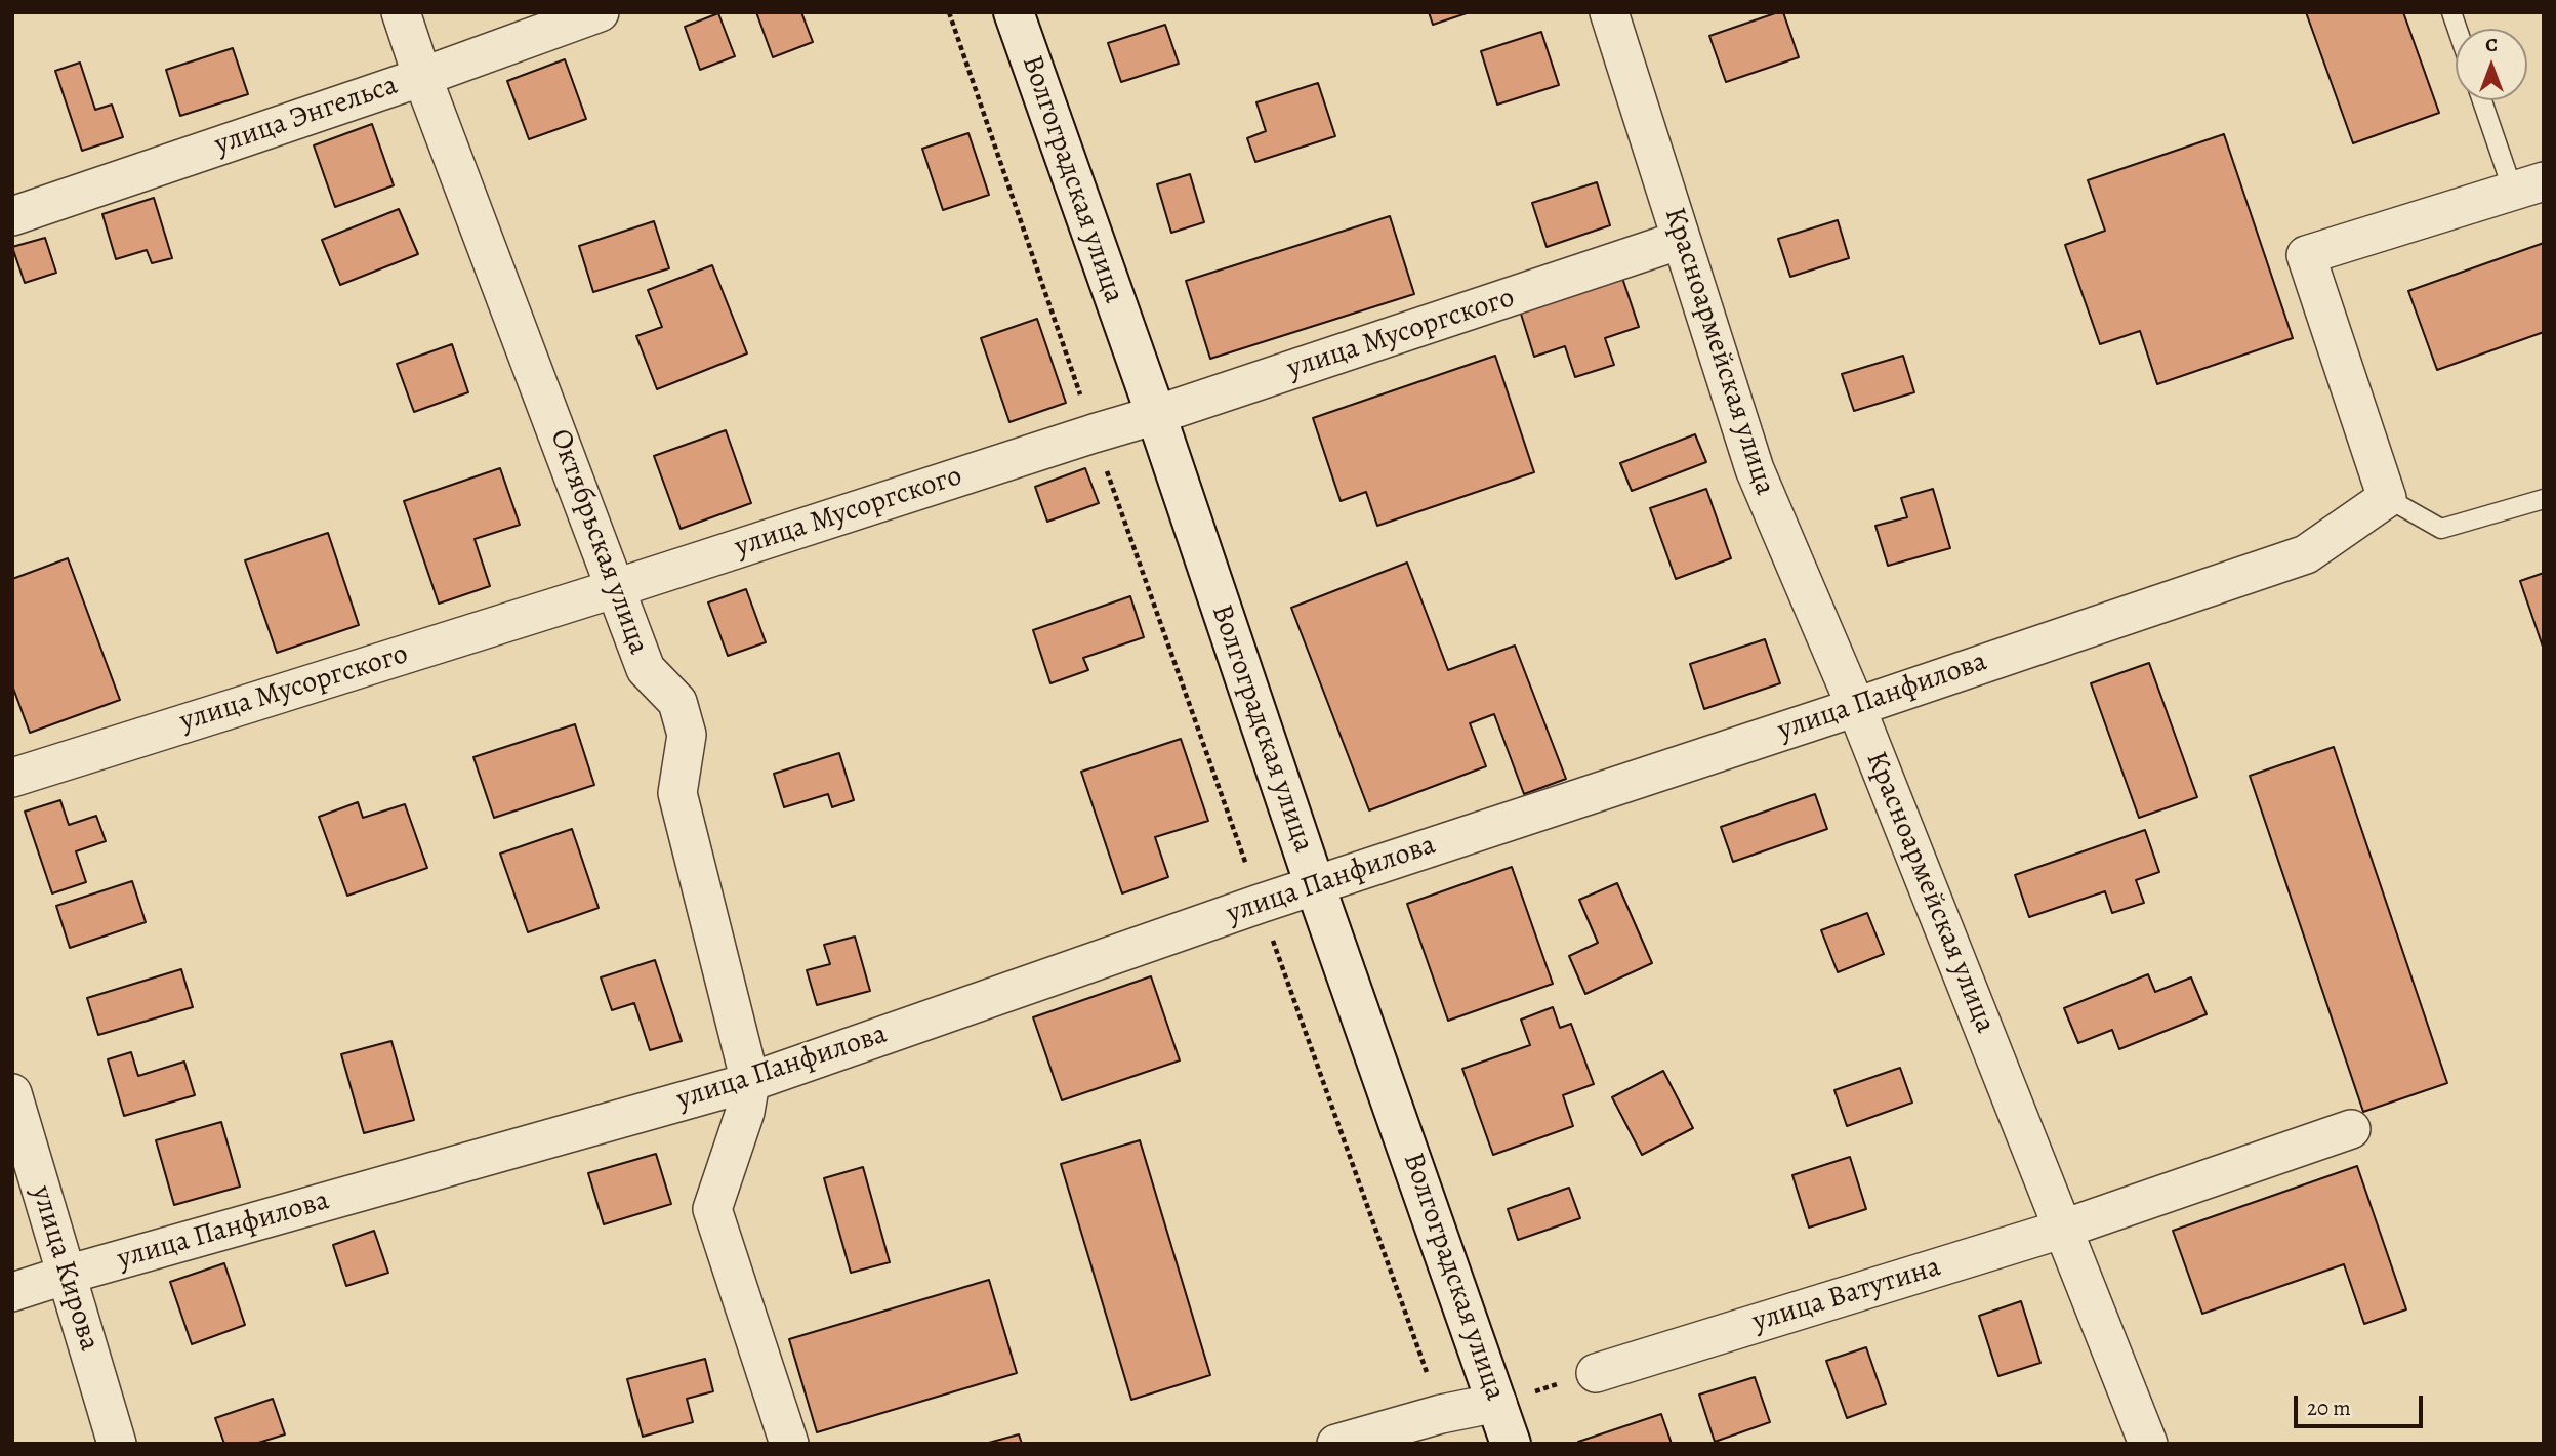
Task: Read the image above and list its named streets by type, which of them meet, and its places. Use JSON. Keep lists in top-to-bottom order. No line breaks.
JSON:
{"streets":{"street":["улица Энгельса","Волгоградская улица","улица Мусоргского","Красноармейская улица","Октябрьская улица","улица Панфилова","улица Кирова","улица Ватутина"]},"crossings":[["улица Энгельса","Октябрьская улица"],["Волгоградская улица","улица Мусоргского"],["Волгоградская улица","улица Панфилова"],["улица Мусоргского","Красноармейская улица"],["улица Мусоргского","Октябрьская улица"],["Красноармейская улица","улица Панфилова"],["Красноармейская улица","улица Ватутина"],["Октябрьская улица","улица Панфилова"],["улица Панфилова","улица Кирова"]],"scale_bar":"20 m","north":"top"}
